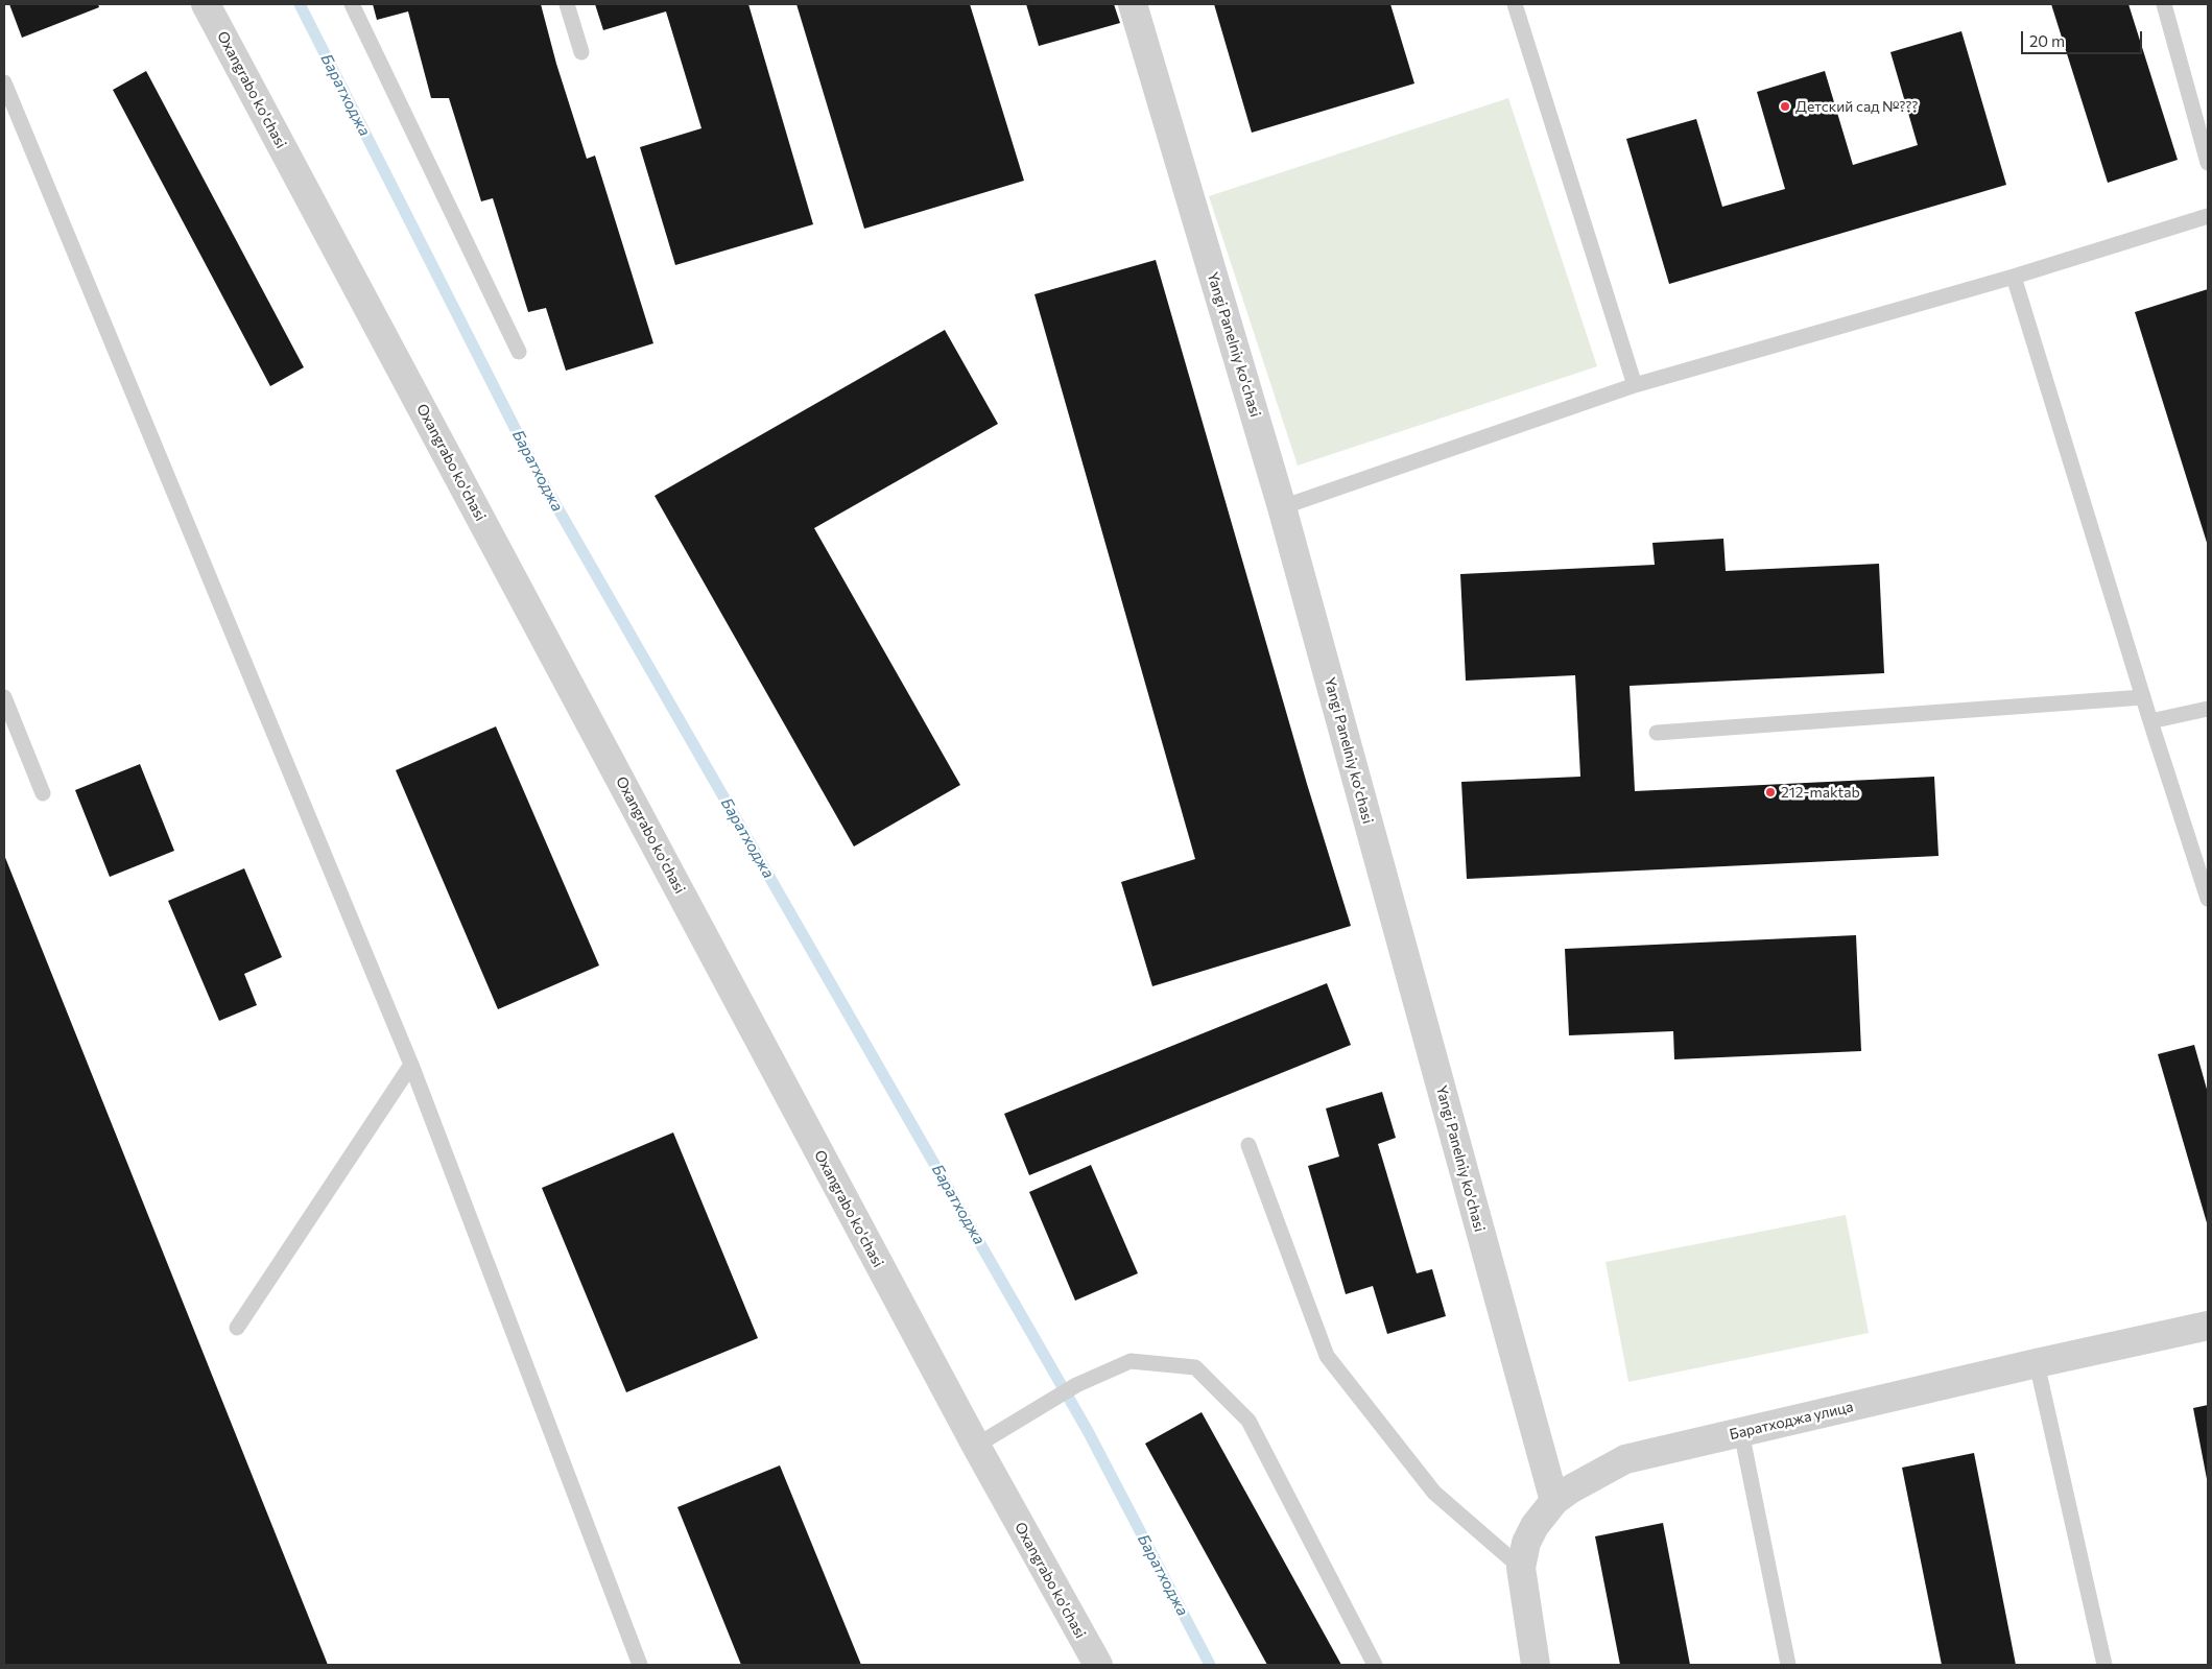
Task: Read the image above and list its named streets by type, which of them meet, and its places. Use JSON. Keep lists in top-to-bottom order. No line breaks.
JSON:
{"streets":{"street":["Oxangrabo ko'chasi","Yangi Panelniy ko'chasi","Баратходжа улица"]},"crossings":[["Yangi Panelniy ko'chasi","Баратходжа улица"]],"water":["Баратходжа"],"places":["Детский сад №???","212-maktab"],"scale_bar":"20 m"}
